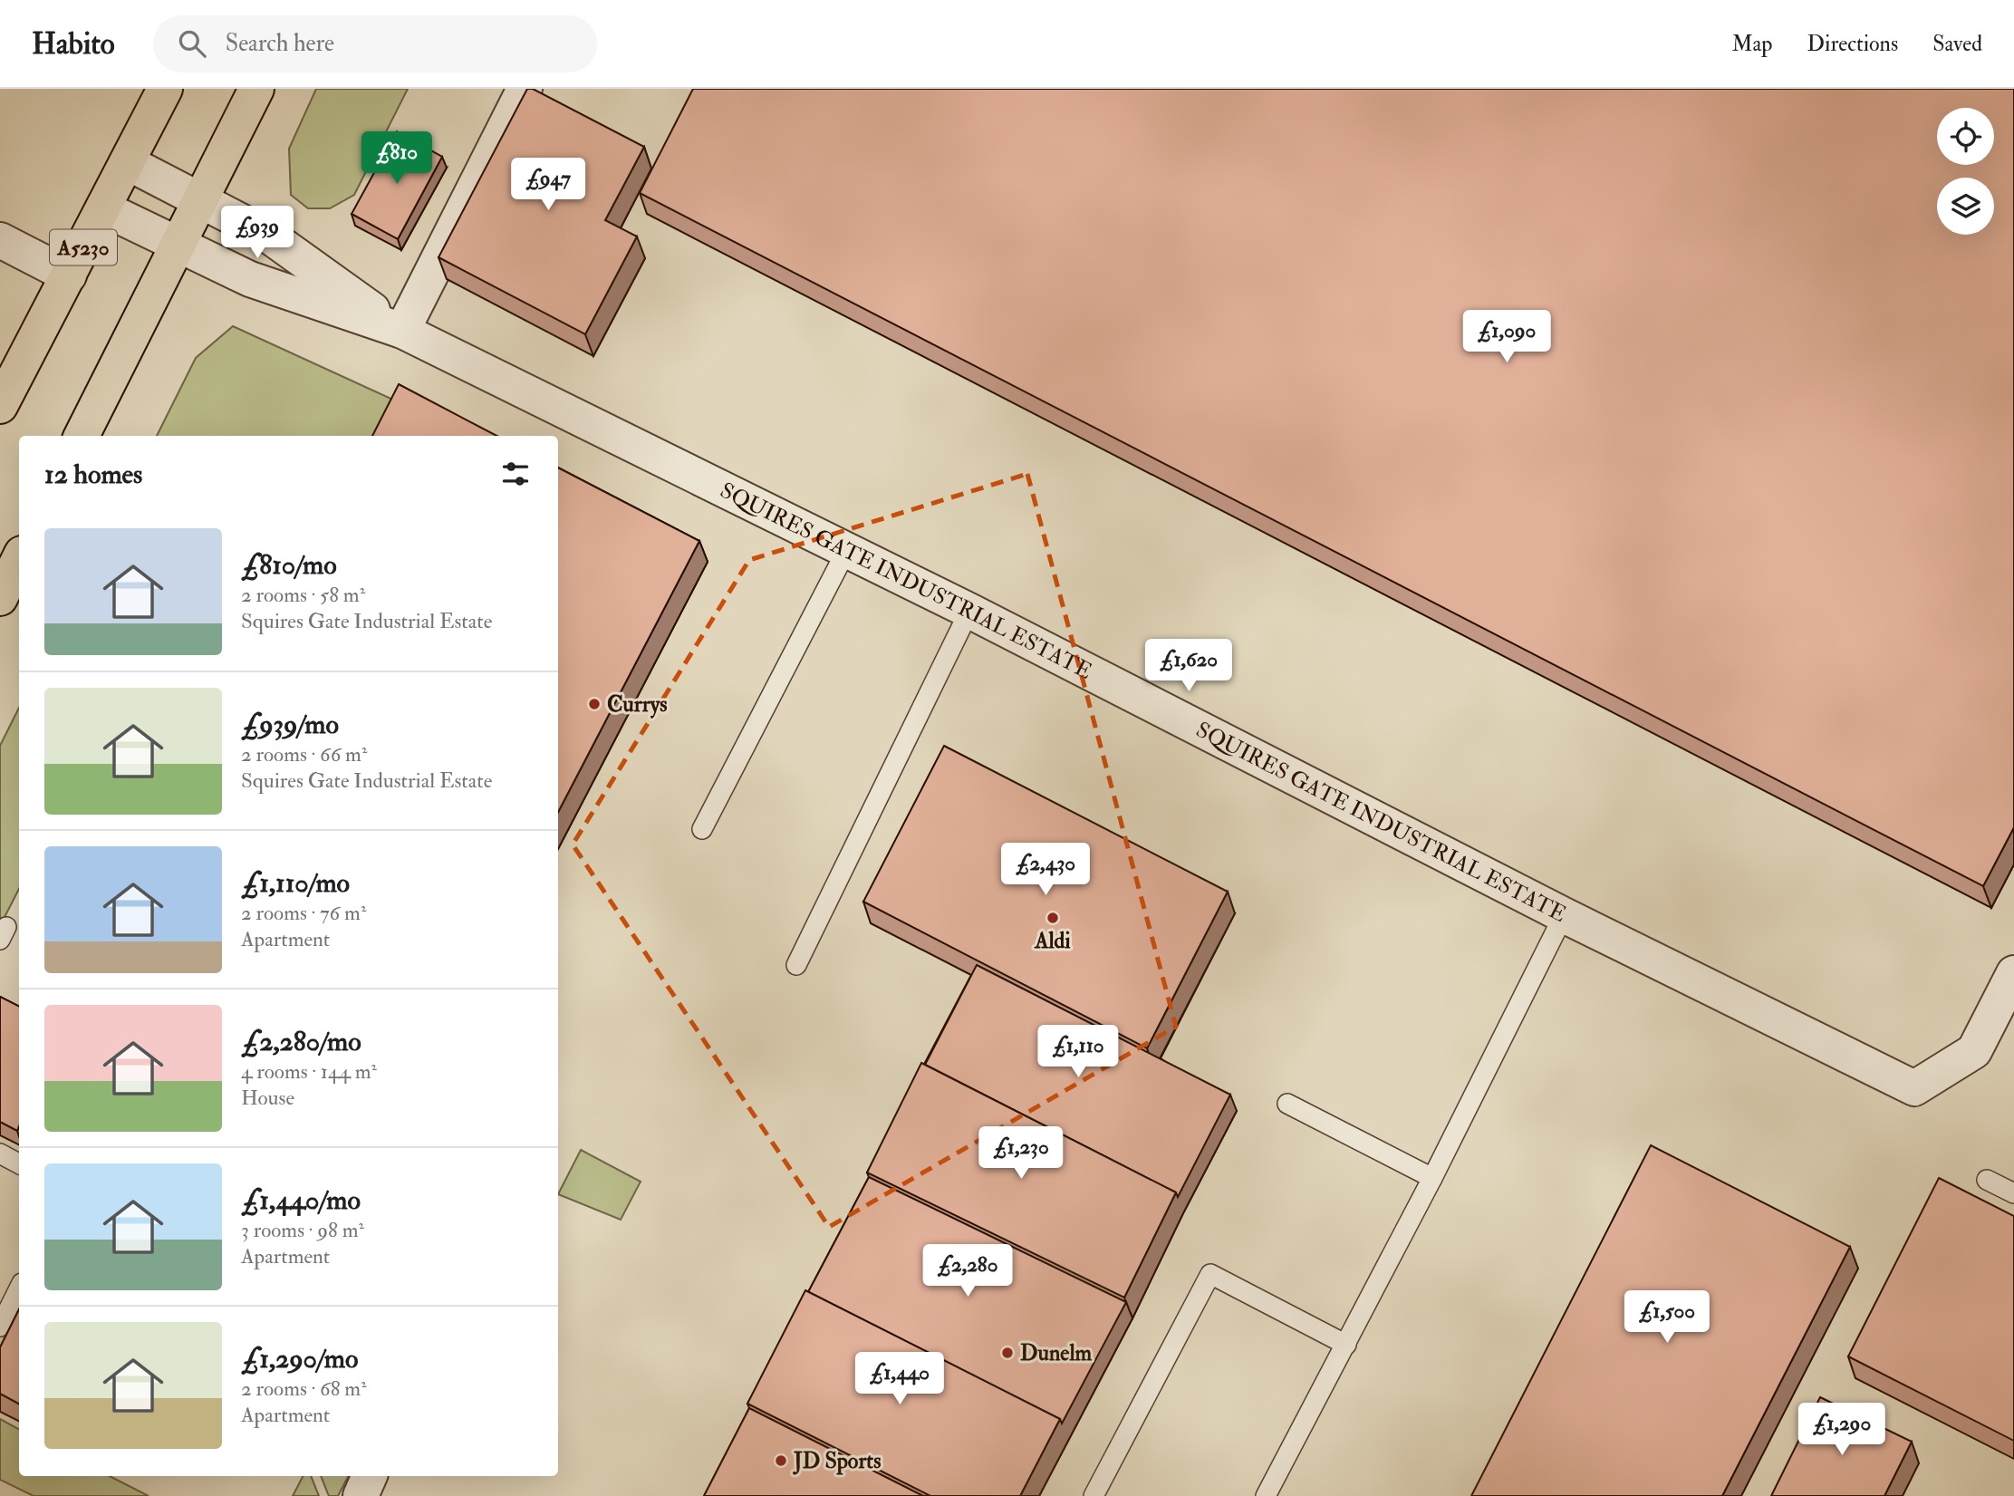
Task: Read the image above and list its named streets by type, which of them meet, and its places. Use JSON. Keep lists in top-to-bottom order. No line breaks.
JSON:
{"streets":{"main road":["A5230"],"street":["SQUIRES GATE INDUSTRIAL ESTATE"]},"crossings":[["A5230","SQUIRES GATE INDUSTRIAL ESTATE"]],"places":["Currys","Aldi","Dunelm","JD Sports"],"page":{"header":"Habito","search":"Search here","nav":["Map","Directions","Saved"],"price":["£810","£947","£939","£1,090","£1,620","£2,430","£1,110","£1,230","£2,280","£1,500","£1,440","£1,290"],"heading":"12 homes","list":[{"name":"£810/mo","note":"2 rooms · 58 m² · Squires Gate Industrial Estate"},{"name":"£939/mo","note":"2 rooms · 66 m² · Squires Gate Industrial Estate"},{"name":"£1,110/mo","note":"2 rooms · 76 m² · Apartment"},{"name":"£2,280/mo","note":"4 rooms · 144 m² · House"},{"name":"£1,440/mo","note":"3 rooms · 98 m² · Apartment"},{"name":"£1,290/mo","note":"2 rooms · 68 m² · Apartment"}]}}
